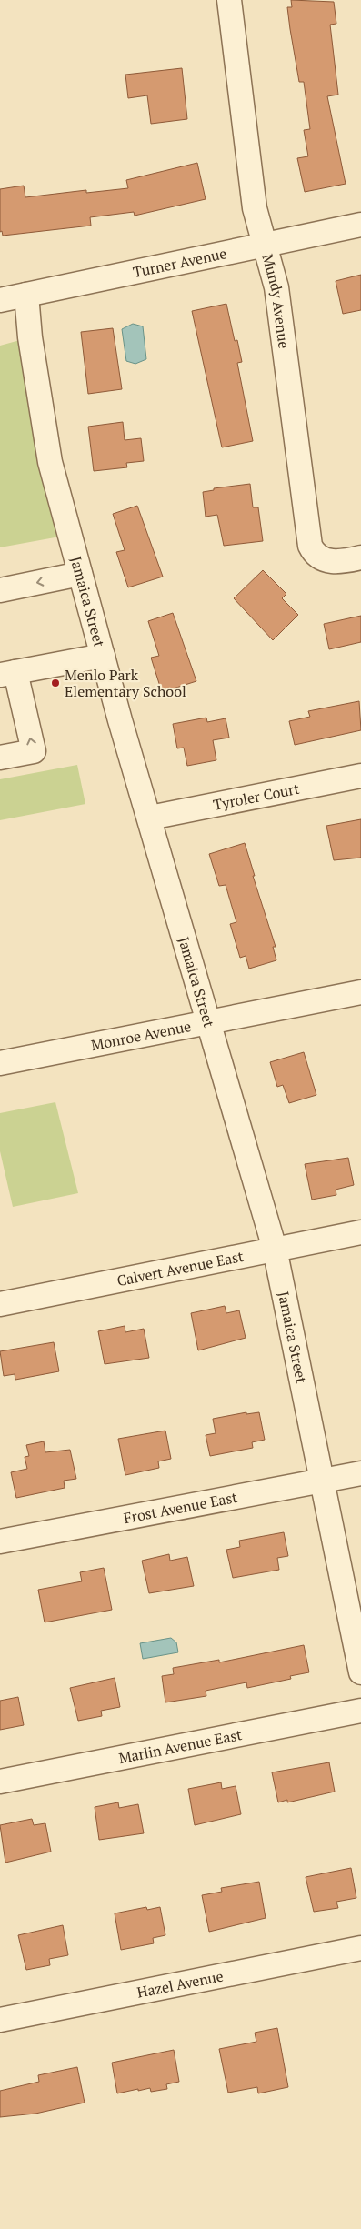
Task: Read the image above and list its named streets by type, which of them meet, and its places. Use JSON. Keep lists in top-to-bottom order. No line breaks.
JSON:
{"streets":{"street":["Turner Avenue","Mundy Avenue","Jamaica Street","Tyroler Court","Monroe Avenue","Calvert Avenue East","Frost Avenue East","Marlin Avenue East","Hazel Avenue"]},"crossings":[["Turner Avenue","Mundy Avenue"],["Turner Avenue","Jamaica Street"],["Jamaica Street","Tyroler Court"],["Jamaica Street","Monroe Avenue"],["Jamaica Street","Calvert Avenue East"],["Jamaica Street","Frost Avenue East"]],"places":["Menlo Park Elementary School"]}
